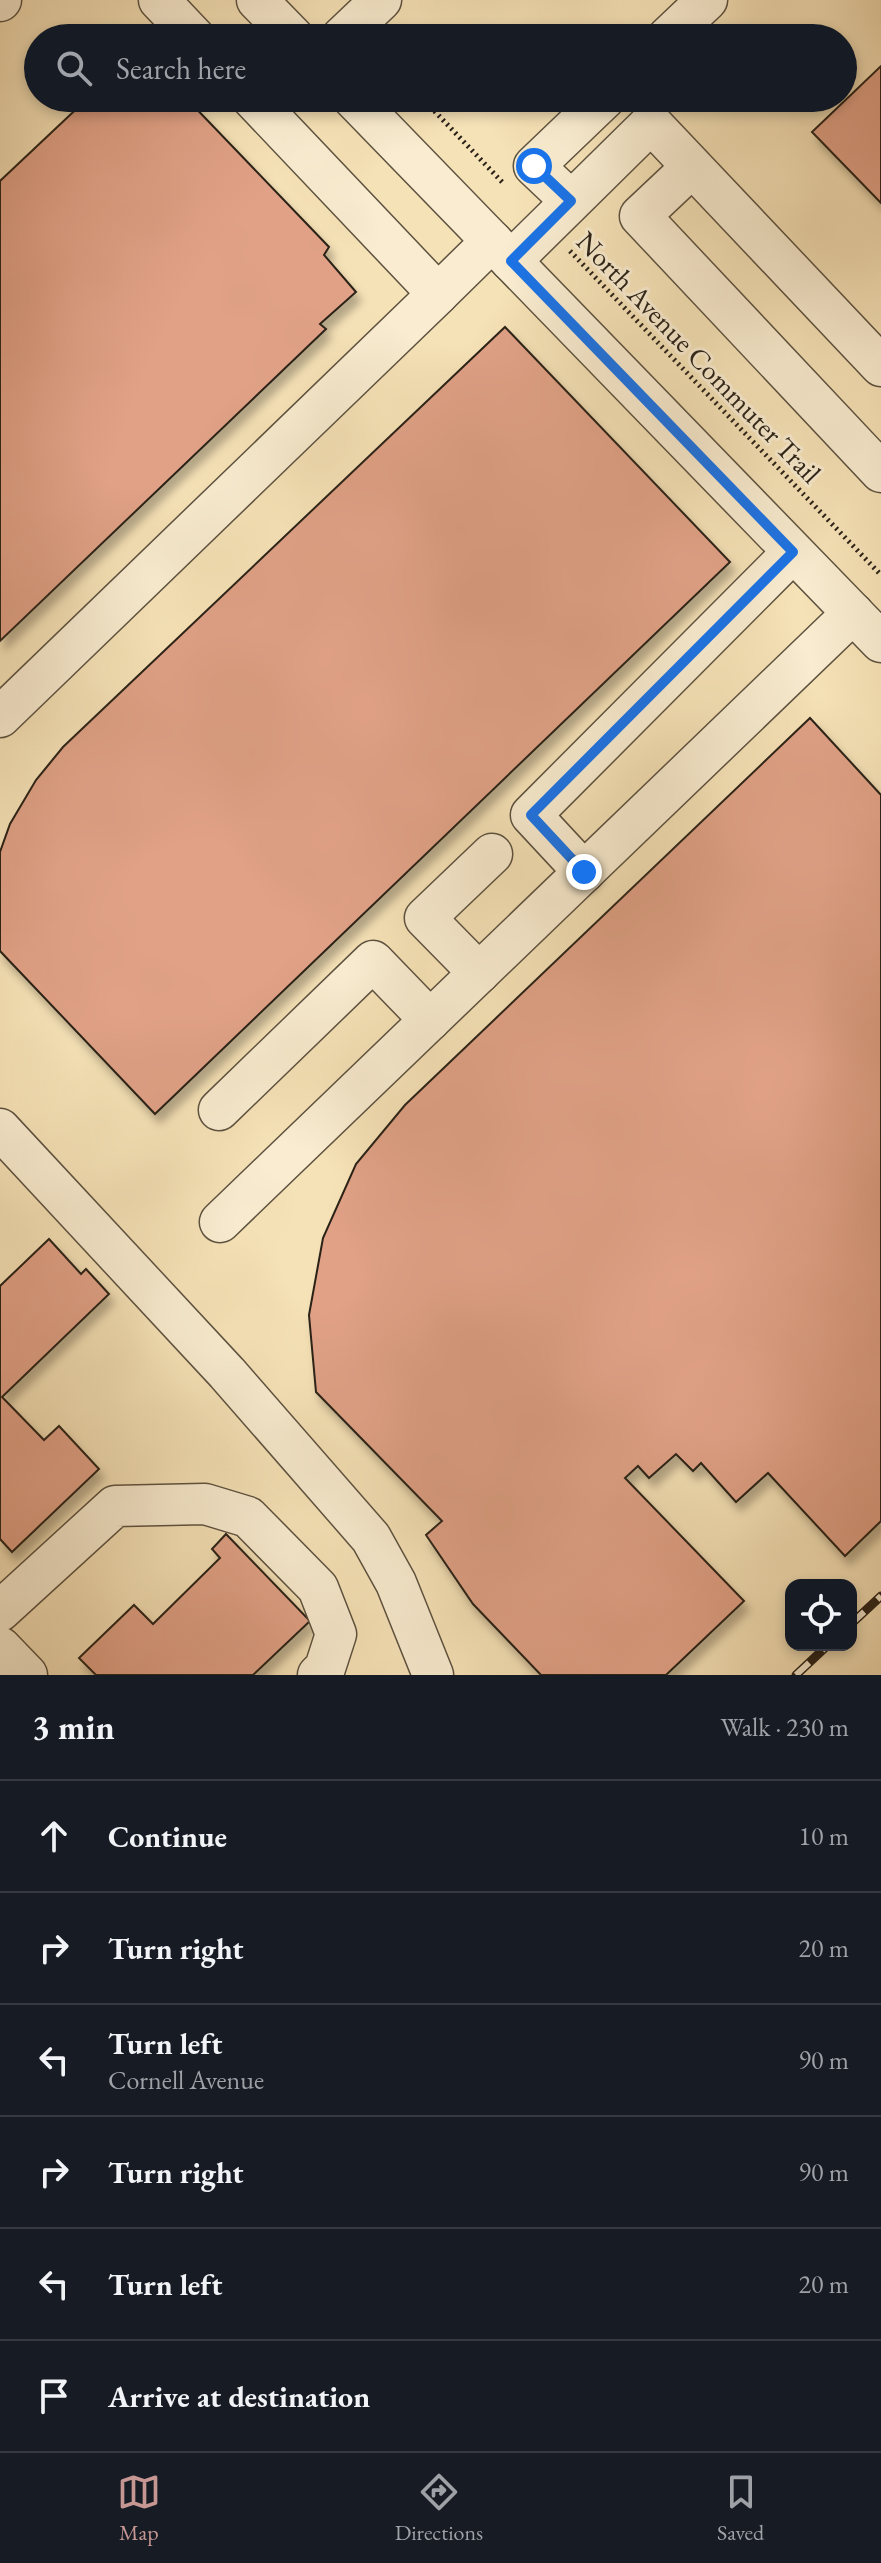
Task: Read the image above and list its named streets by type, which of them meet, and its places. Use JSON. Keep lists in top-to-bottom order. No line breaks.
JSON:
{"streets":{"path":["North Avenue Commuter Trail"]},"page":{"search":"Search here","heading":["3 min","Walk · 230 m"],"list":[["Continue","10 m"],["Turn right","20 m"],["Turn left","Cornell Avenue","90 m"],["Turn right","90 m"],["Turn left","20 m"],"Arrive at destination"],"nav":["Map","Directions","Saved"]}}
